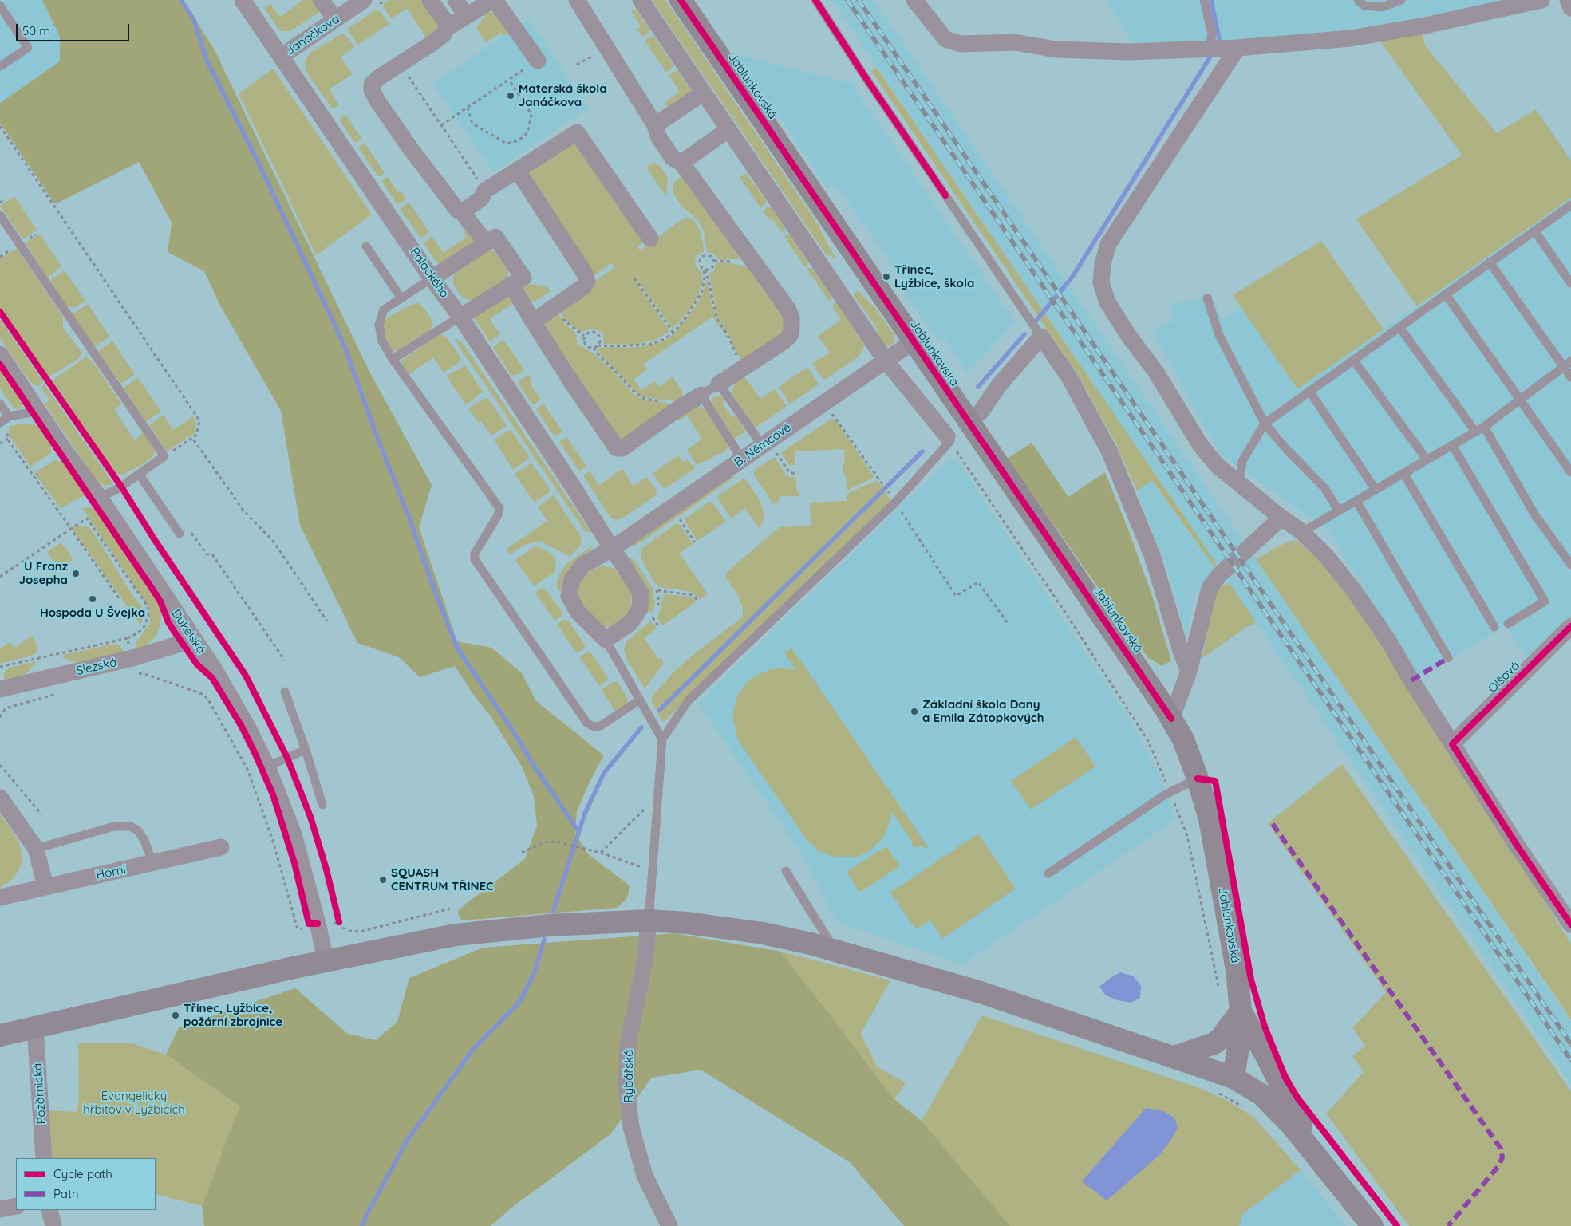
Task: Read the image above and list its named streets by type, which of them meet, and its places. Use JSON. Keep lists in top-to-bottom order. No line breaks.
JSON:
{"streets":{"main road":["Jablunkovská"],"street":["Janáčkova","Palackého","B. Němcové","Dukelská","Slezská","Olšová","Horní","Rybářská","Požárnická"]},"crossings":[["Janáčkova","Palackého"],["Jablunkovská","B. Němcové"],["Palackého","B. Němcové"],["Dukelská","Slezská"]],"parks":["Evangelický hřbitov v Lyžbicích"],"places":["Materská škola Janáčkova","Třinec, Lyžbice, škola","U Franz Josepha","Hospoda U Švejka","Základní škola Dany a Emila Zátopkových","SQUASH CENTRUM TŘINEC","Třinec, Lyžbice, požární zbrojnice"],"legend":["Cycle path","Path"],"scale_bar":"50 m"}
